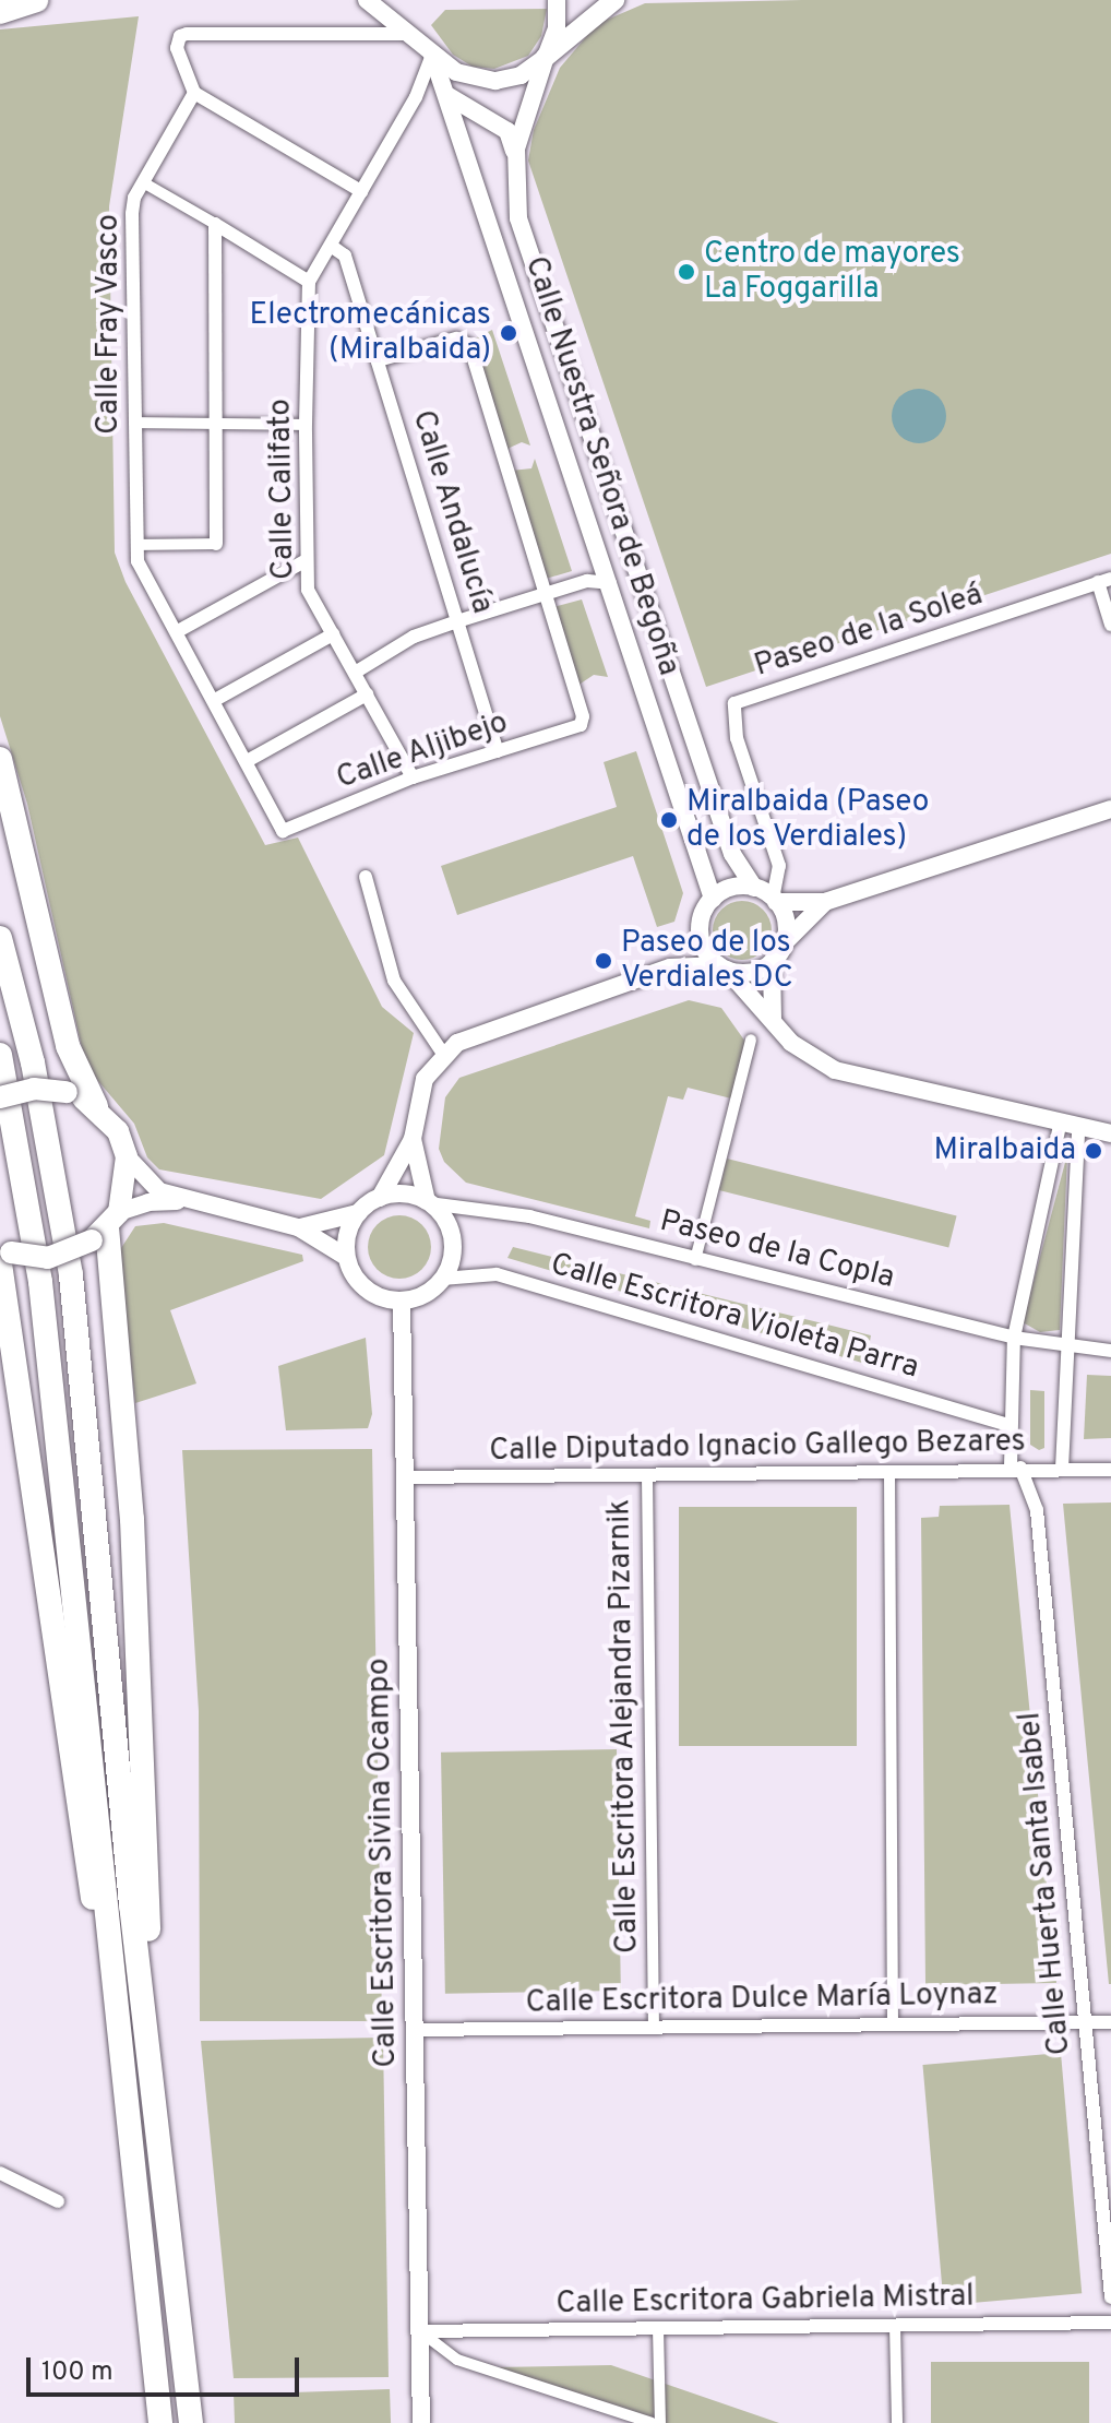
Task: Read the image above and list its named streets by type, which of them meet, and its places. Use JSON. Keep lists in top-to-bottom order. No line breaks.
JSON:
{"streets":{"street":["Calle Fray Vasco","Calle Nuestra Señora de Begoña","Calle Califato","Calle Andalucía","Paseo de la Soleá","Calle Aljibejo","Paseo de la Copla","Calle Escritora Violeta Parra","Calle Diputado Ignacio Gallego Bezares","Calle Escritora Alejandra Pizarnik","Calle Escritora Sivina Ocampo","Calle Huerta Santa Isabel","Calle Escritora Dulce María Loynaz","Calle Escritora Gabriela Mistral"]},"crossings":[["Calle Fray Vasco","Calle Aljibejo"],["Calle Nuestra Señora de Begoña","Calle Califato"],["Calle Nuestra Señora de Begoña","Paseo de la Soleá"],["Calle Califato","Calle Andalucía"],["Calle Califato","Calle Aljibejo"],["Calle Andalucía","Calle Aljibejo"],["Paseo de la Copla","Calle Escritora Violeta Parra"],["Paseo de la Copla","Calle Escritora Sivina Ocampo"],["Paseo de la Copla","Calle Huerta Santa Isabel"],["Calle Escritora Violeta Parra","Calle Escritora Sivina Ocampo"],["Calle Escritora Violeta Parra","Calle Huerta Santa Isabel"],["Calle Diputado Ignacio Gallego Bezares","Calle Escritora Alejandra Pizarnik"],["Calle Diputado Ignacio Gallego Bezares","Calle Escritora Sivina Ocampo"],["Calle Diputado Ignacio Gallego Bezares","Calle Huerta Santa Isabel"],["Calle Escritora Alejandra Pizarnik","Calle Escritora Dulce María Loynaz"],["Calle Escritora Sivina Ocampo","Calle Escritora Dulce María Loynaz"],["Calle Escritora Sivina Ocampo","Calle Escritora Gabriela Mistral"],["Calle Huerta Santa Isabel","Calle Escritora Dulce María Loynaz"]],"places":["Centro de mayores La Foggarilla","Electromecánicas (Miralbaida)","Miralbaida (Paseo de los Verdiales)","Paseo de los Verdiales DC","Miralbaida"],"scale_bar":"100 m"}
